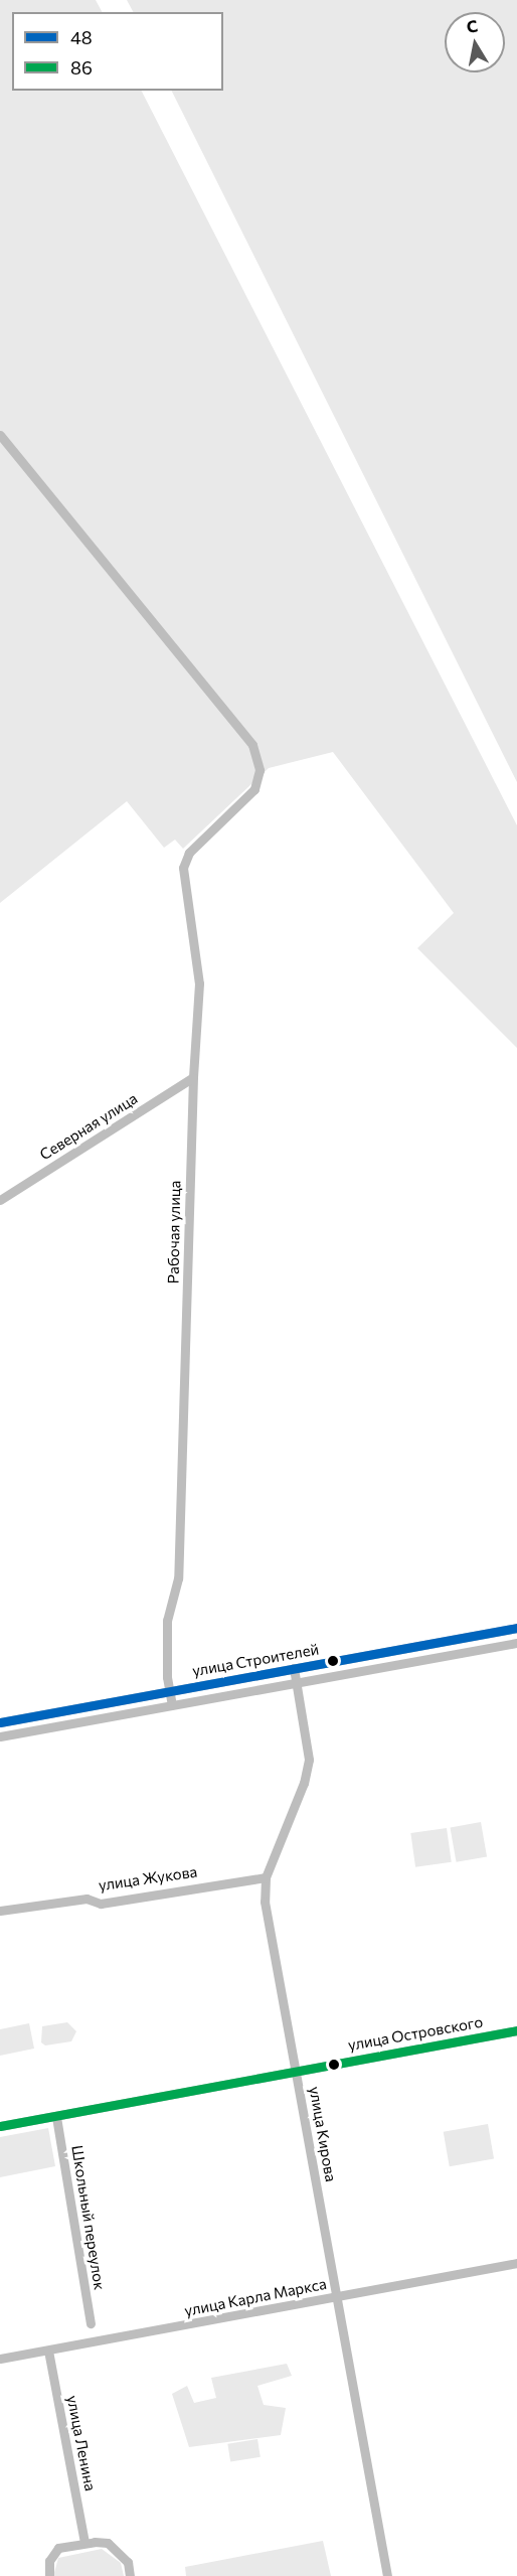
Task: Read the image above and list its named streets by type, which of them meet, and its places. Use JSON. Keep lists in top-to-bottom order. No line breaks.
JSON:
{"streets":{"street":["Северная улица","Рабочая улица","улица Строителей","улица Жукова","улица Островского","улица Кирова","Школьный переулок","улица Карла Маркса","улица Ленина"]},"crossings":[["Северная улица","Рабочая улица"],["Рабочая улица","улица Строителей"],["улица Строителей","улица Кирова"],["улица Жукова","улица Кирова"],["улица Островского","улица Кирова"],["улица Островского","Школьный переулок"],["улица Кирова","улица Карла Маркса"],["улица Карла Маркса","улица Ленина"]],"lines":["transit line 48","transit line 86"],"legend":["48","86"],"north":"top"}
